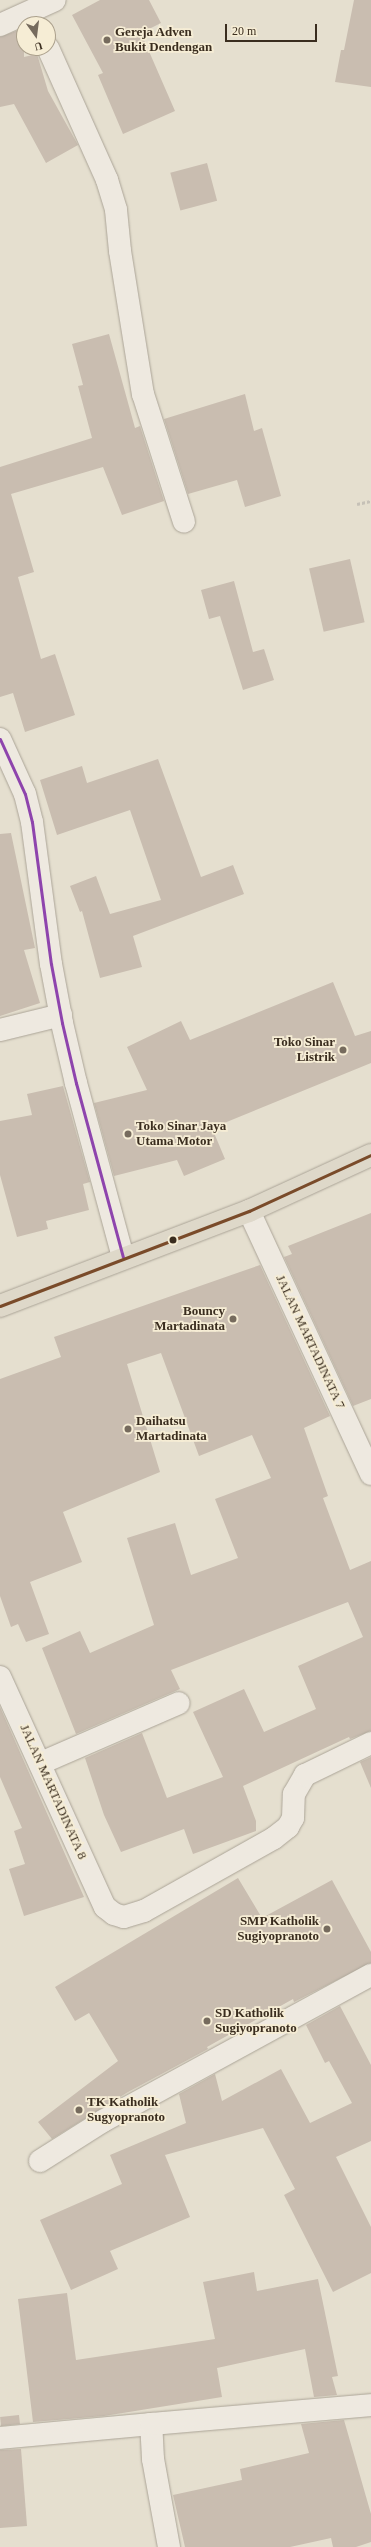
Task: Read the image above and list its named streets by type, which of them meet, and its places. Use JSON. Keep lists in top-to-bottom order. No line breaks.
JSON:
{"streets":{"street":["JALAN MARTADINATA 7","JALAN MARTADINATA 8"]},"places":["Gereja Adven Bukit Dendengan","Toko Sinar Listrik","Toko Sinar Jaya Utama Motor","Bouncy Martadinata","Daihatsu Martadinata","SMP Katholik Sugiyopranoto","SD Katholik Sugiyopranoto","TK Katholik Sugyopranoto"],"scale_bar":"20 m","north":"bottom"}
